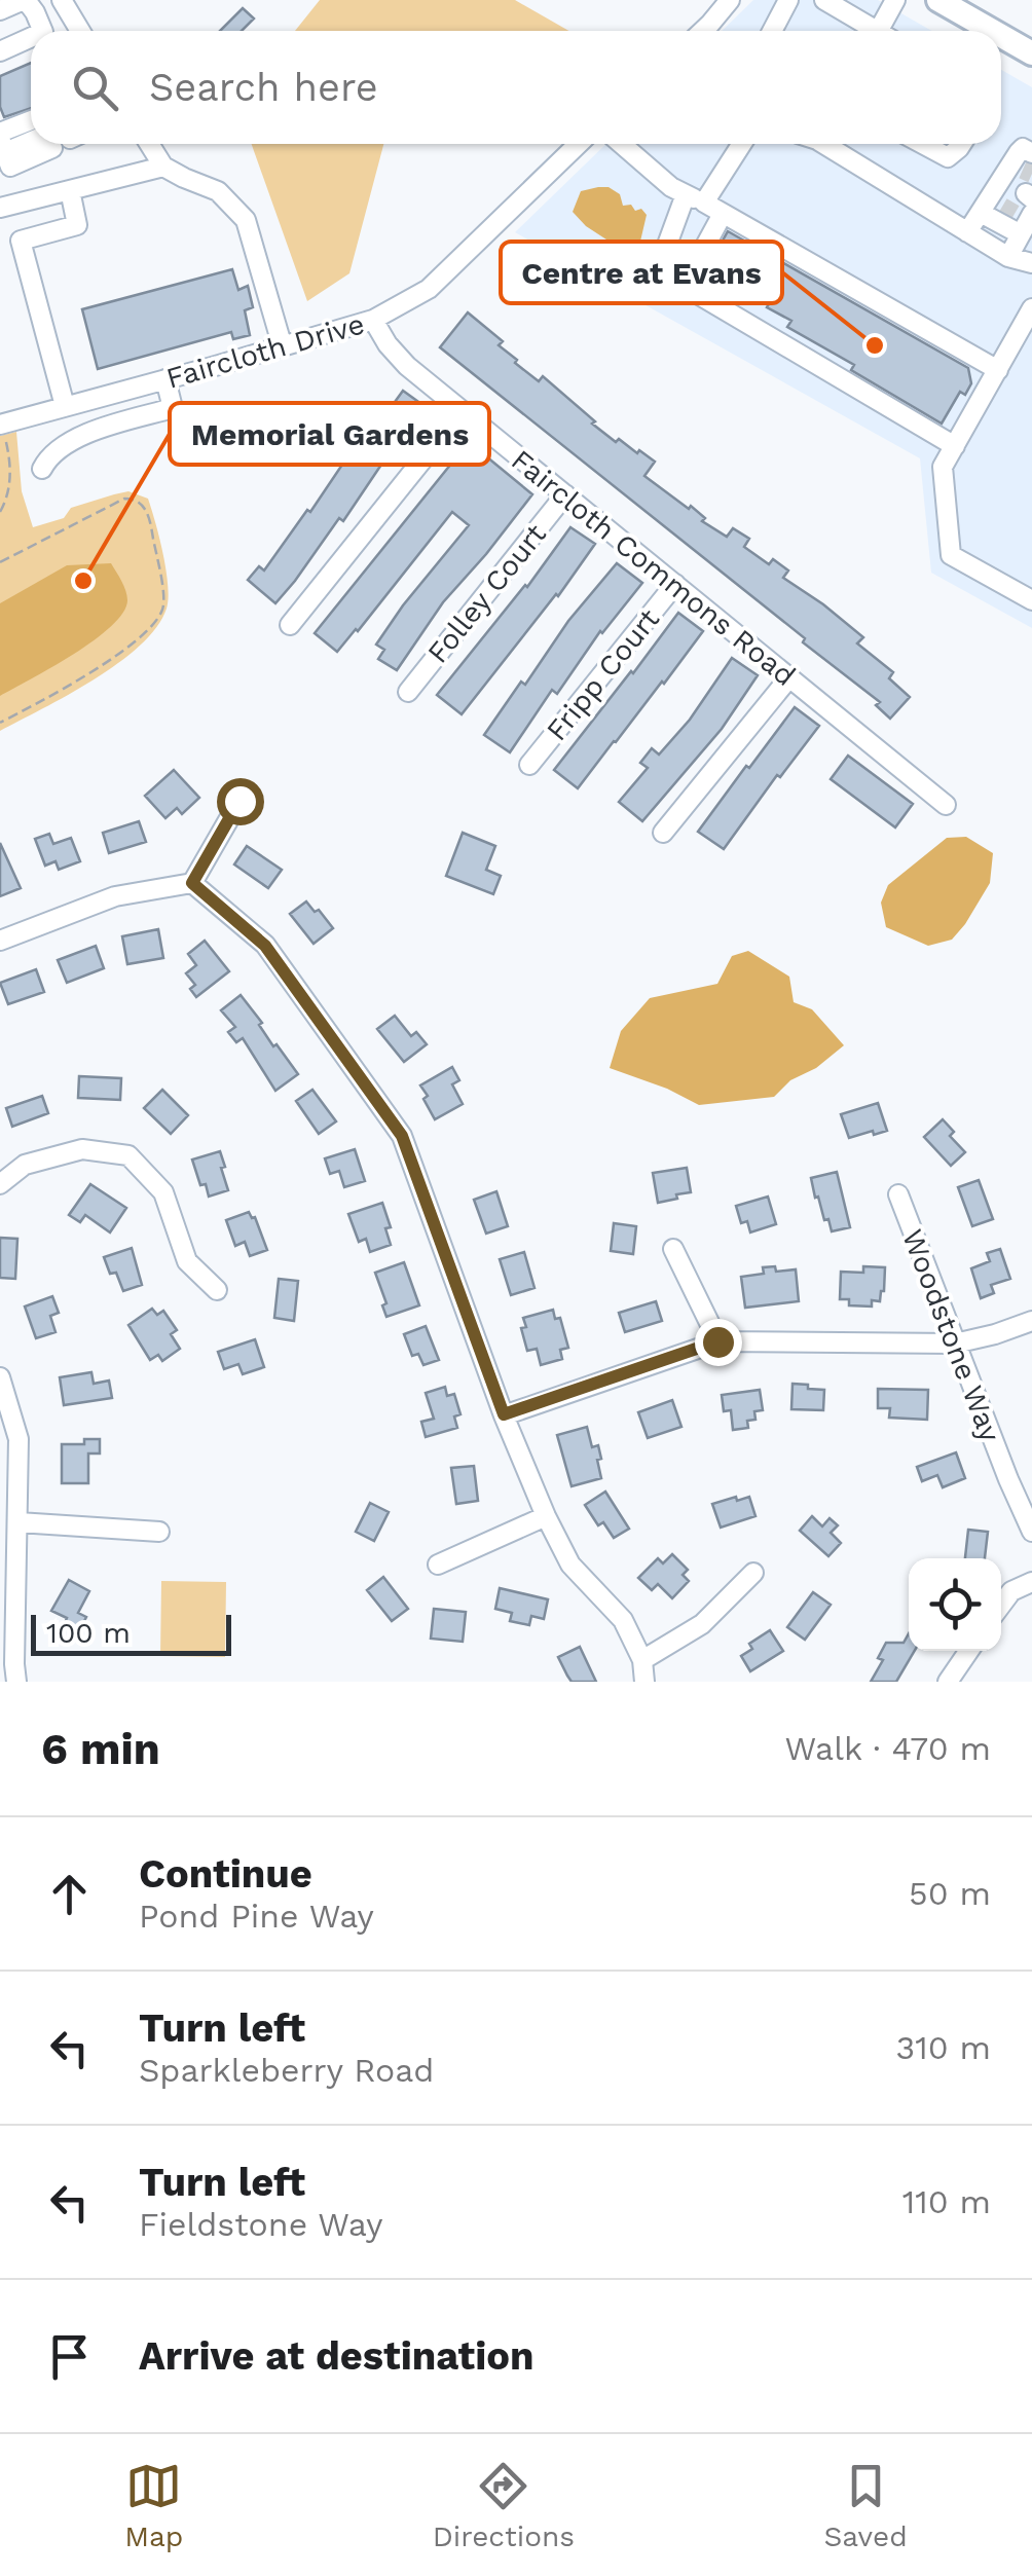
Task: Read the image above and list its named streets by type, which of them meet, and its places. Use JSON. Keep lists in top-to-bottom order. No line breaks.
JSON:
{"streets":{"street":["Faircloth Drive","Faircloth Commons Road","Folley Court","Fripp Court","Woodstone Way"]},"crossings":[["Faircloth Drive","Faircloth Commons Road"],["Faircloth Commons Road","Folley Court"],["Faircloth Commons Road","Fripp Court"]],"places":["Centre at Evans","Memorial Gardens"],"scale_bar":"100 m","page":{"search":"Search here","scale":"100 m","heading":["6 min","Walk · 470 m"],"list":[["Continue","Pond Pine Way","50 m"],["Turn left","Sparkleberry Road","310 m"],["Turn left","Fieldstone Way","110 m"],"Arrive at destination"],"nav":["Map","Directions","Saved"]}}
